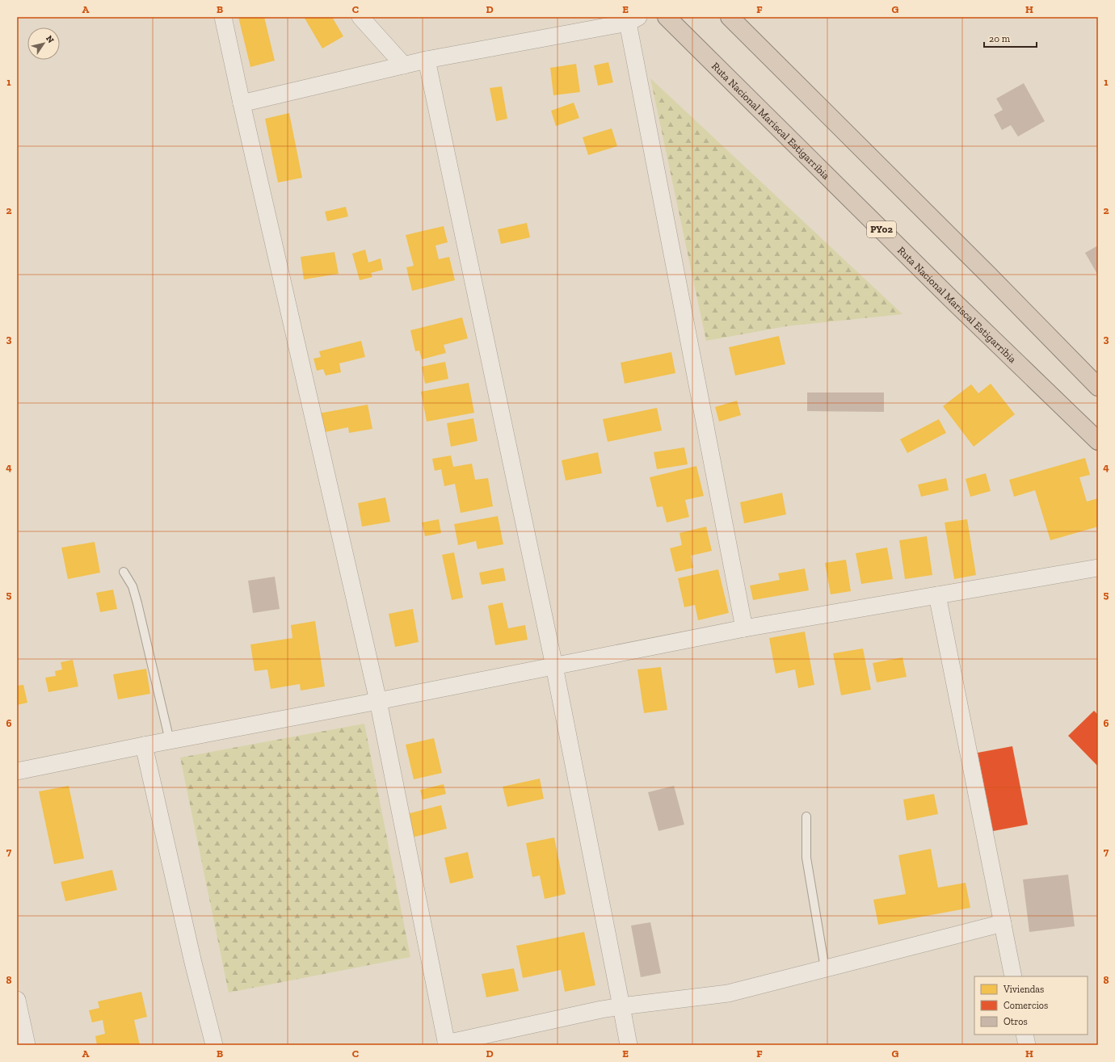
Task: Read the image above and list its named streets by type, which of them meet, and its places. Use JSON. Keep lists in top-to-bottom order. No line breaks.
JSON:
{"streets":{"highway":["Ruta Nacional Mariscal Estigarribia","PY02"]},"legend":["Viviendas","Comercios","Otros"],"scale_bar":"20 m","north":"top right","grid":{"columns":["A","B","C","D","E","F","G","H"],"rows":["1","2","3","4","5","6","7","8"]}}
